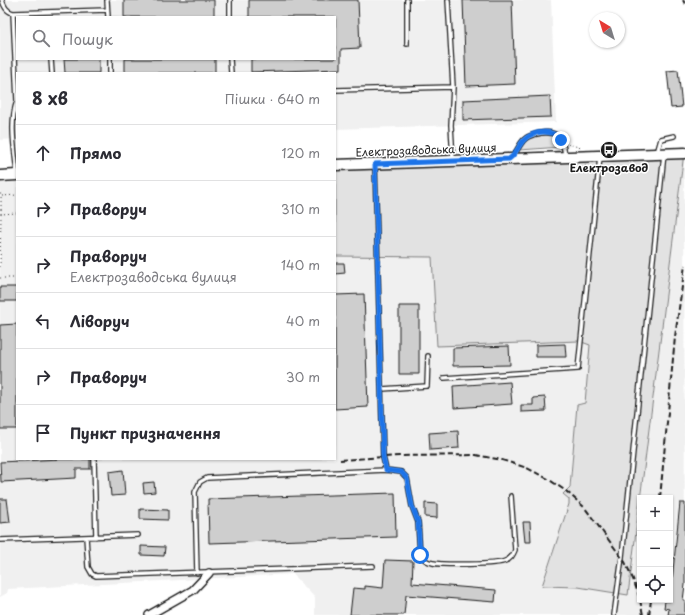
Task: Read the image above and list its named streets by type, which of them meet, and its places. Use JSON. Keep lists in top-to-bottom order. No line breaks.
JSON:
{"streets":{"main road":["Електрозаводська вулиця"]},"places":{"bus stop":["Електрозавод"]},"north":"top left","page":{"search":"Пошук","heading":["8 хв","Пішки · 640 m"],"list":[["Прямо","120 m"],["Праворуч","310 m"],["Праворуч","Електрозаводська вулиця","140 m"],["Ліворуч","40 m"],["Праворуч","30 m"],"Пункт призначення"],"map_buttons":["+","−"]}}
